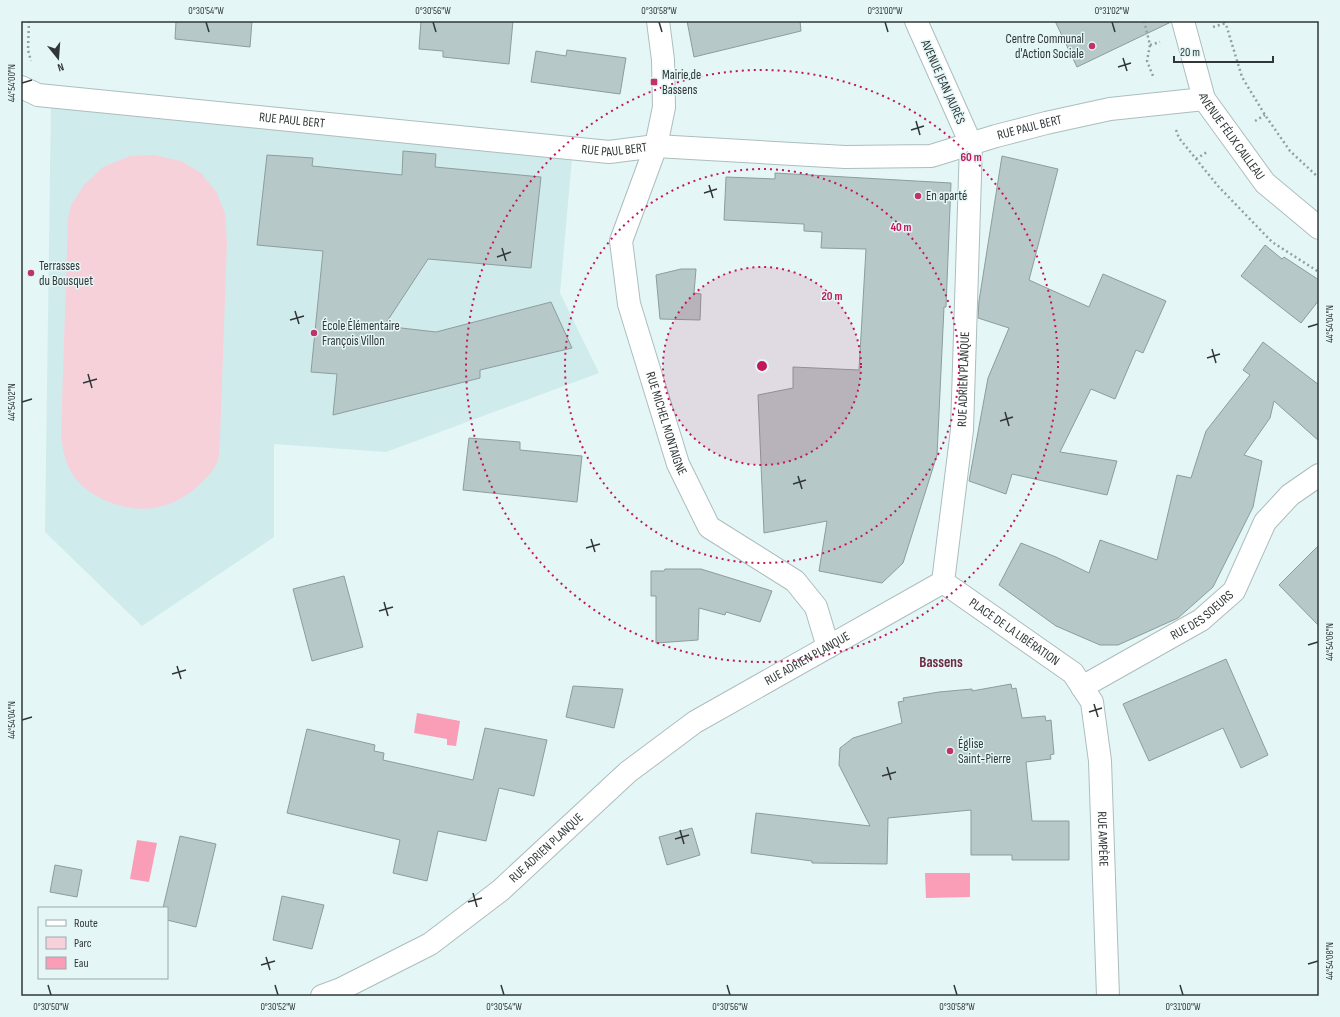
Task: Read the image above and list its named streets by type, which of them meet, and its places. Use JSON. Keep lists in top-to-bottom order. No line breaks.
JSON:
{"streets":{"street":["AVENUE JEAN JAURÈS","RUE PAUL BERT","AVENUE FÉLIX CAILLEAU","RUE ADRIEN PLANQUE","RUE MICHEL MONTAIGNE","RUE DES SOEURS","PLACE DE LA LIBÉRATION","RUE AMPÈRE"]},"crossings":[["AVENUE JEAN JAURÈS","RUE PAUL BERT"],["AVENUE JEAN JAURÈS","RUE ADRIEN PLANQUE"],["RUE PAUL BERT","AVENUE FÉLIX CAILLEAU"],["RUE PAUL BERT","RUE ADRIEN PLANQUE"],["RUE PAUL BERT","RUE MICHEL MONTAIGNE"],["RUE ADRIEN PLANQUE","RUE MICHEL MONTAIGNE"],["RUE ADRIEN PLANQUE","PLACE DE LA LIBÉRATION"],["RUE DES SOEURS","PLACE DE LA LIBÉRATION"],["RUE DES SOEURS","RUE AMPÈRE"],["PLACE DE LA LIBÉRATION","RUE AMPÈRE"]],"districts":["Bassens"],"places":{"other":["Centre Communal d'Action Sociale","En aparté","Terrasses du Bousquet","École Élémentaire François Villon","Église Saint-Pierre"],"transit":["Mairie de Bassens"]},"legend":["Route","Parc","Eau"],"scale_bar":"20 m","north":"bottom","coordinates":["0°30'54\"W","0°30'56\"W","0°30'58\"W","0°31'00\"W","0°31'02\"W","44°54'00\"N","44°54'04\"N","44°54'02\"N","44°54'06\"N","44°54'08\"N","0°30'50\"W","0°30'52\"W"],"rings":["60 m","40 m","20 m"]}
